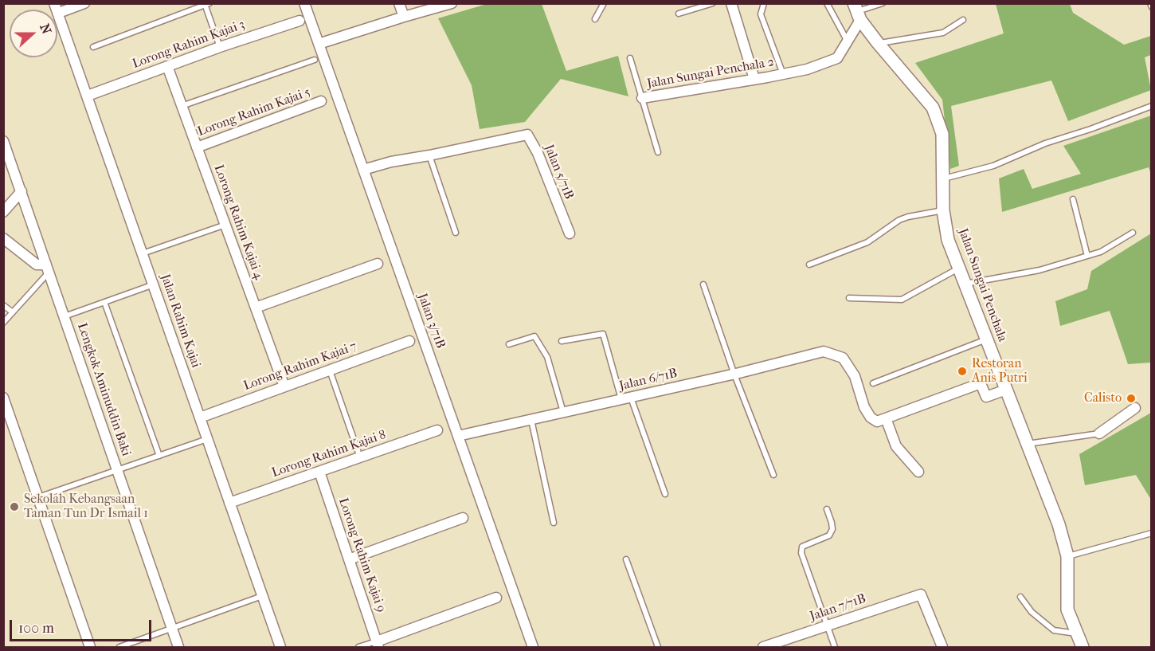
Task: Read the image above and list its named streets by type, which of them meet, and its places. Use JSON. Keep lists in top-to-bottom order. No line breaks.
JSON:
{"streets":{"street":["Lorong Rahim Kajai 3","Jalan Sungai Penchala 2","Lorong Rahim Kajai 5","Jalan 5/71B","Lorong Rahim Kajai 4","Jalan Sungai Penchala","Jalan Rahim Kajai","Jalan 3/71B","Lorong Rahim Kajai 7","Jalan 6/71B","Lengkok Aminuddin Baki","Lorong Rahim Kajai 8","Lorong Rahim Kajai 9","Jalan 7/71B"]},"crossings":[["Lorong Rahim Kajai 3","Lorong Rahim Kajai 4"],["Lorong Rahim Kajai 3","Jalan Rahim Kajai"],["Jalan Sungai Penchala 2","Jalan Sungai Penchala"],["Lorong Rahim Kajai 5","Lorong Rahim Kajai 4"],["Jalan 5/71B","Jalan 3/71B"],["Lorong Rahim Kajai 4","Lorong Rahim Kajai 7"],["Jalan Rahim Kajai","Lorong Rahim Kajai 7"],["Jalan Rahim Kajai","Lorong Rahim Kajai 8"],["Jalan 3/71B","Jalan 6/71B"],["Lorong Rahim Kajai 8","Lorong Rahim Kajai 9"]],"places":["Restoran Anis Putri","Calisto","Sekolah Kebangsaan Taman Tun Dr Ismail 1"],"scale_bar":"100 m","north":"right"}
